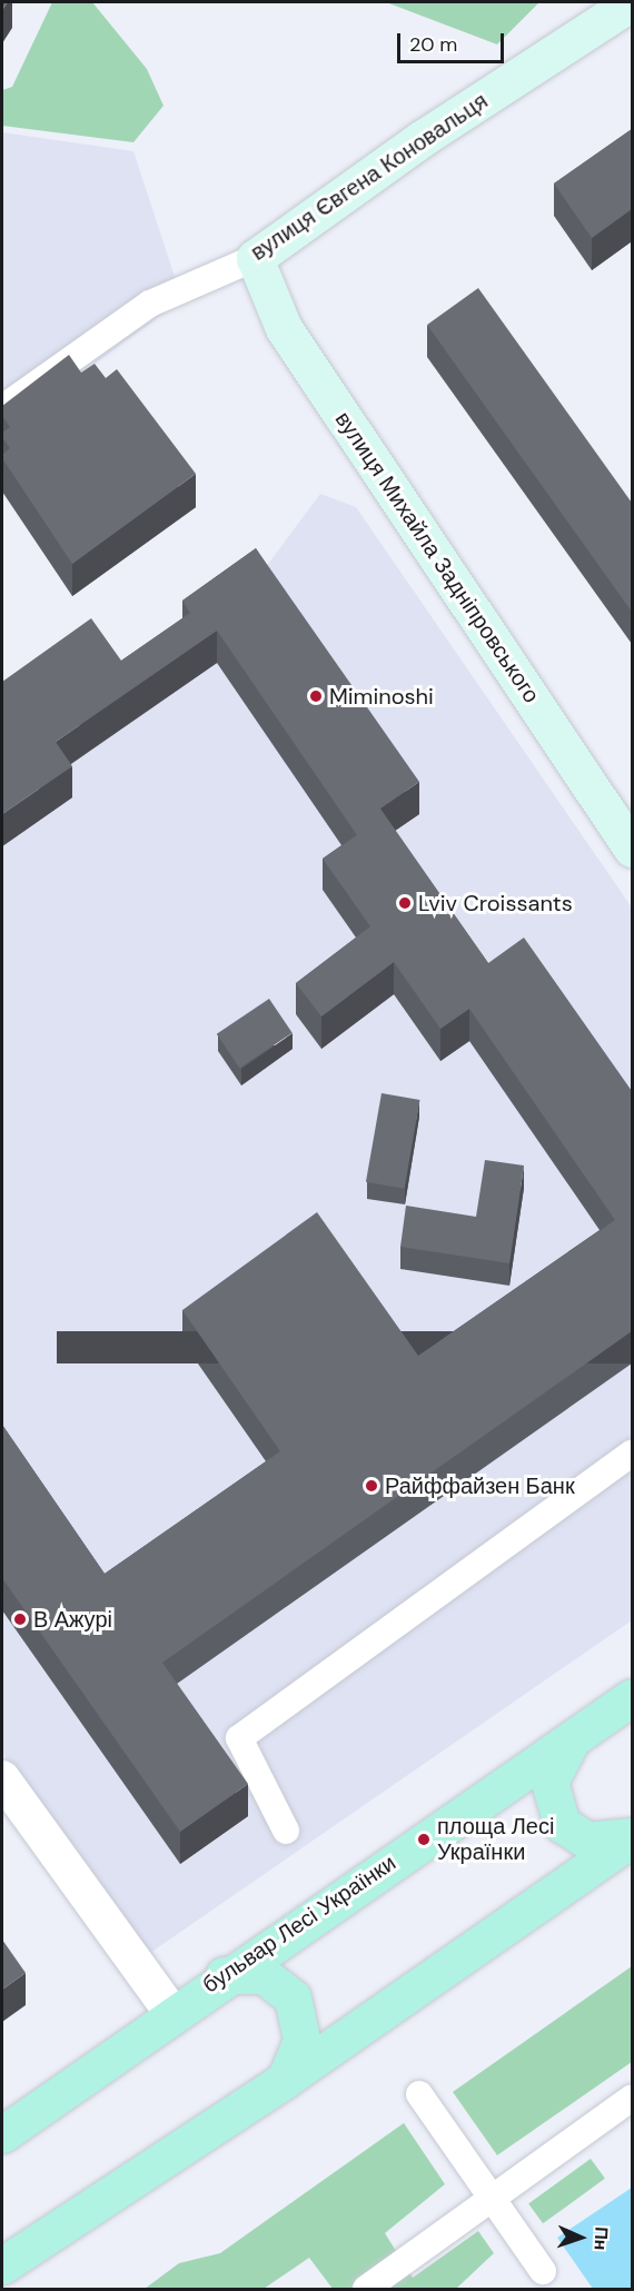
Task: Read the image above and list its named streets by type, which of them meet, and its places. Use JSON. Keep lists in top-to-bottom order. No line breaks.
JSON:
{"streets":{"main road":["вулиця Євгена Коновальця","вулиця Михайла Задніпровського","бульвар Лесі Українки"]},"crossings":[["вулиця Євгена Коновальця","вулиця Михайла Задніпровського"]],"places":["Miminoshi","Lviv Croissants","Райффайзен Банк","В Ажурі","площа Лесі Українки"],"scale_bar":"20 m","north":"right"}
